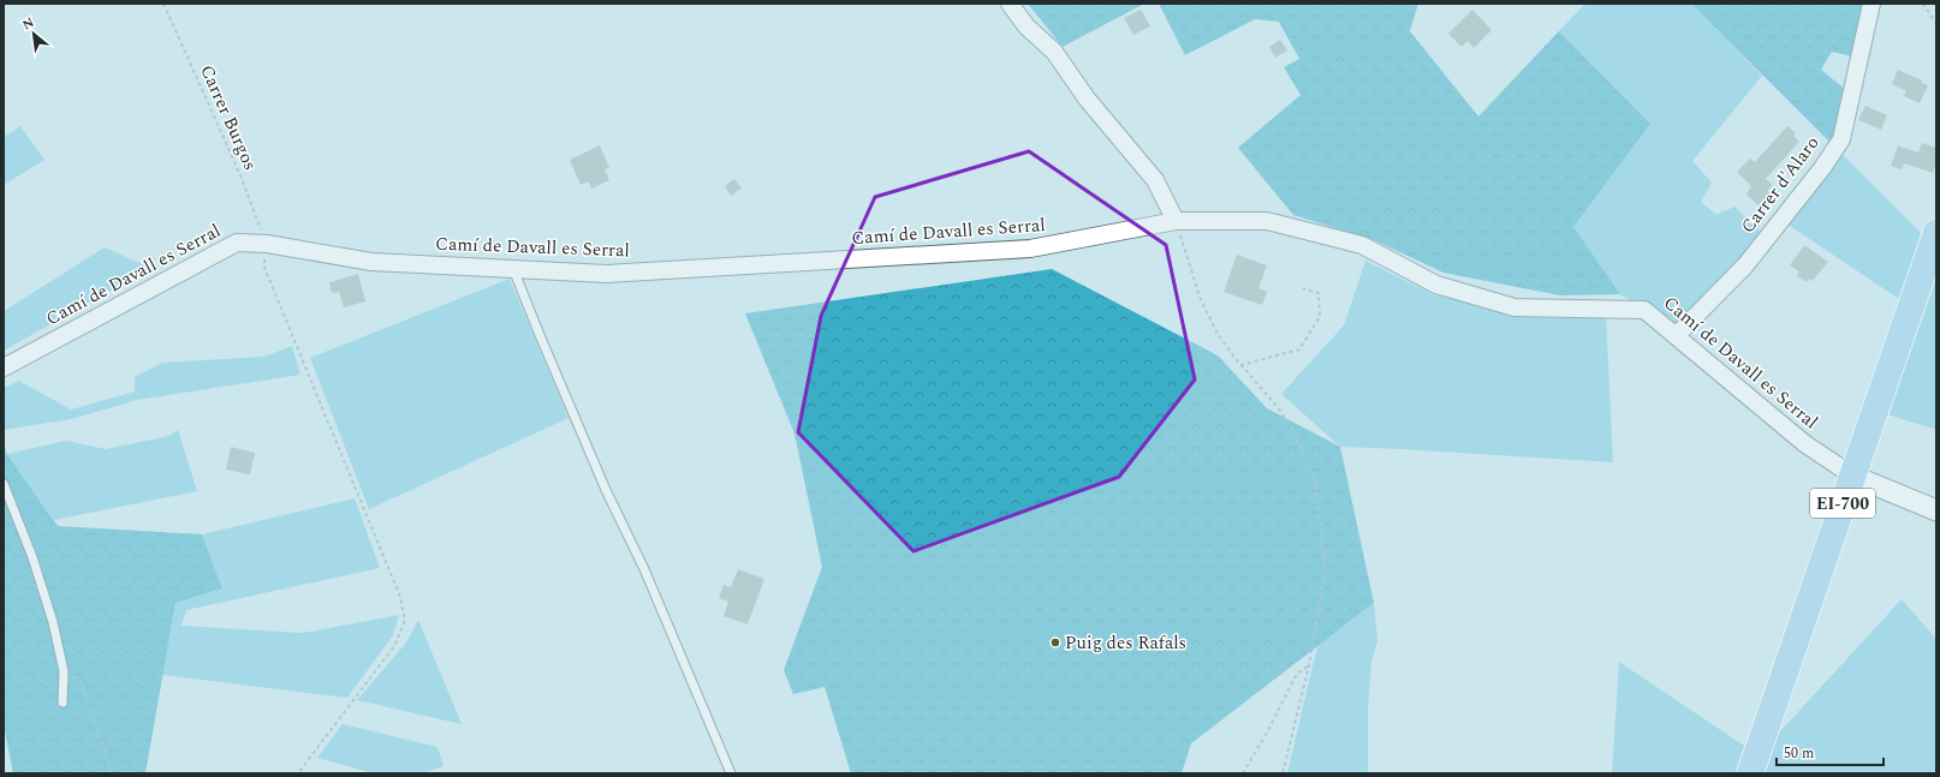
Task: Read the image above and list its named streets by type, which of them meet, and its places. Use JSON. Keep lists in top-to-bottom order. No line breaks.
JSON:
{"streets":{"main road":["EI-700"],"street":["Carrer d'Alaro","Camí de Davall es Serral"],"path":["Carrer Burgos"]},"crossings":[["Carrer Burgos","Camí de Davall es Serral"],["Carrer d'Alaro","Camí de Davall es Serral"],["Camí de Davall es Serral","EI-700"]],"places":["Puig des Rafals"],"scale_bar":"50 m","north":"top left"}
